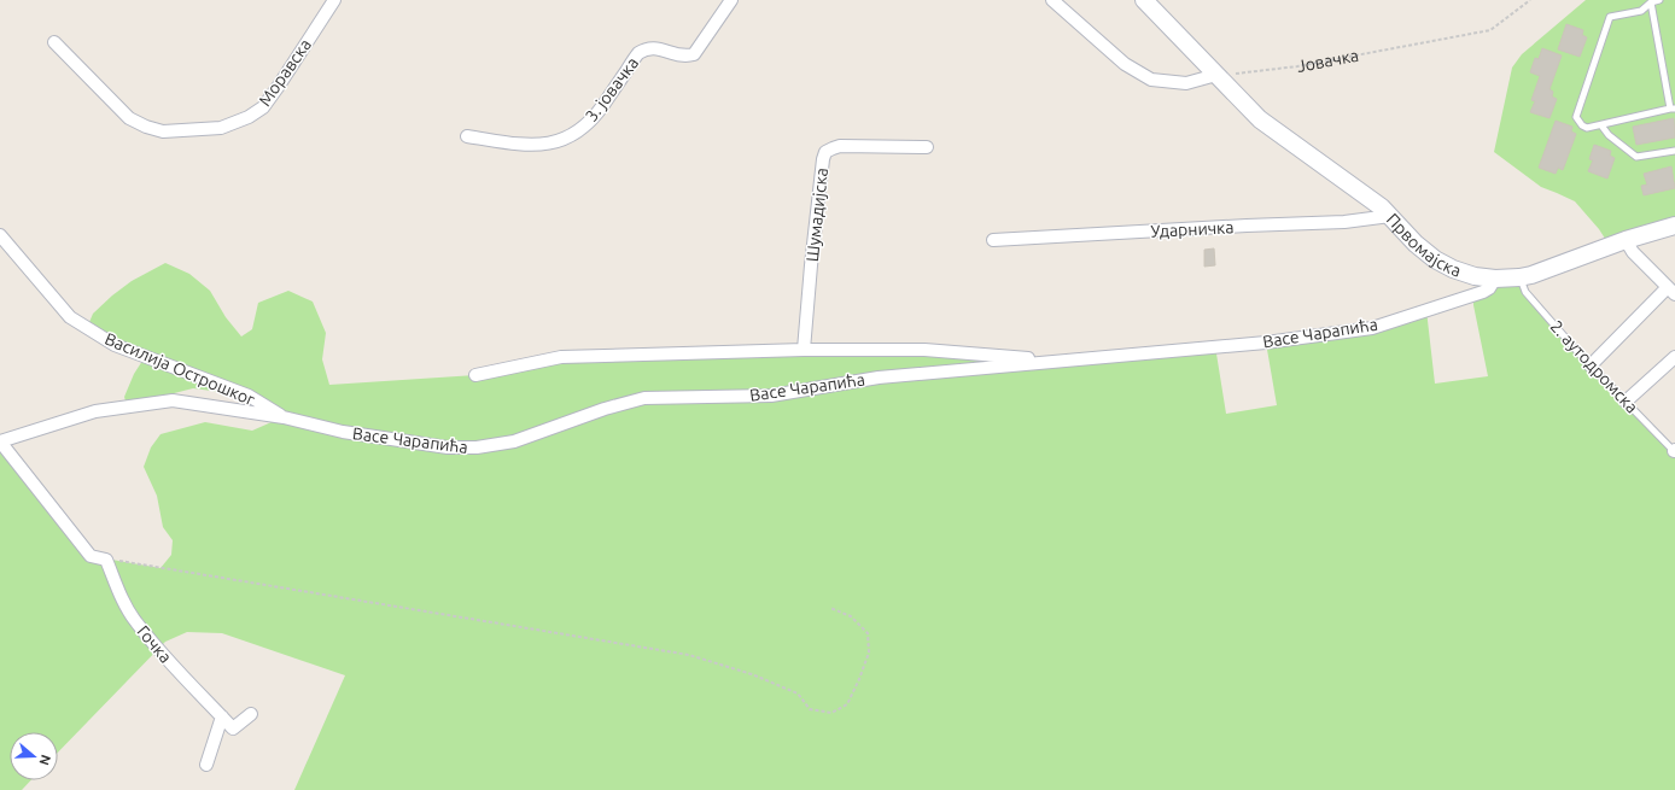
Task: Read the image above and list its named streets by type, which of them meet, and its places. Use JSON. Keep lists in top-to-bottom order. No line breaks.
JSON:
{"streets":{"main road":["Првомајска"],"street":["Моравска","3. јовачка","Шумадијска","Ударничка","Васе Чарапића","Василија Острошког","Гочка"],"lane":["2. аутодромска"],"path":["Јовачка"]},"crossings":[["Јовачка","Првомајска"],["Шумадијска","Васе Чарапића"],["Ударничка","Првомајска"],["Првомајска","Васе Чарапића"],["Првомајска","2. аутодромска"],["Васе Чарапића","Василија Острошког"]],"north":"right"}
